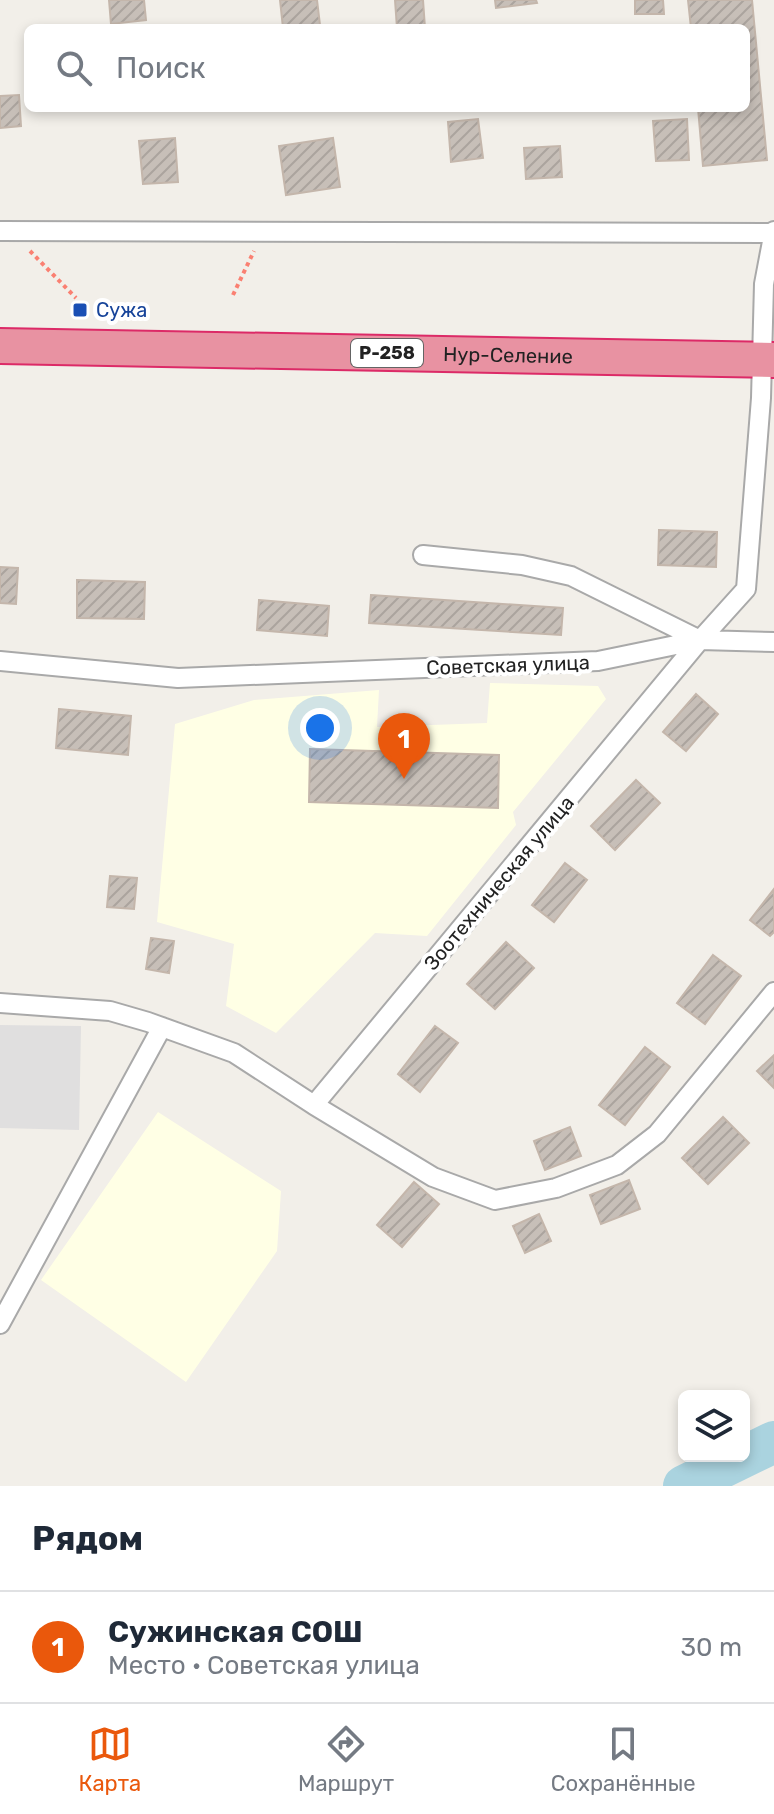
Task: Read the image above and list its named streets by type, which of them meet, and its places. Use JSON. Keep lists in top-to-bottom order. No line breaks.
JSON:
{"streets":{"highway":["Р-258","Нур-Селение"],"street":["Советская улица","Зоотехническая улица"]},"crossings":[["Нур-Селение","Зоотехническая улица"],["Советская улица","Зоотехническая улица"]],"places":{"transit":["Сужа"]},"page":{"search":"Поиск","pins":"1","heading":"Рядом","list":[{"mark":"1","name":"Сужинская СОШ","note":"Место · Советская улица","value":"30 m"}],"nav":["Карта","Маршрут","Сохранённые"]}}
